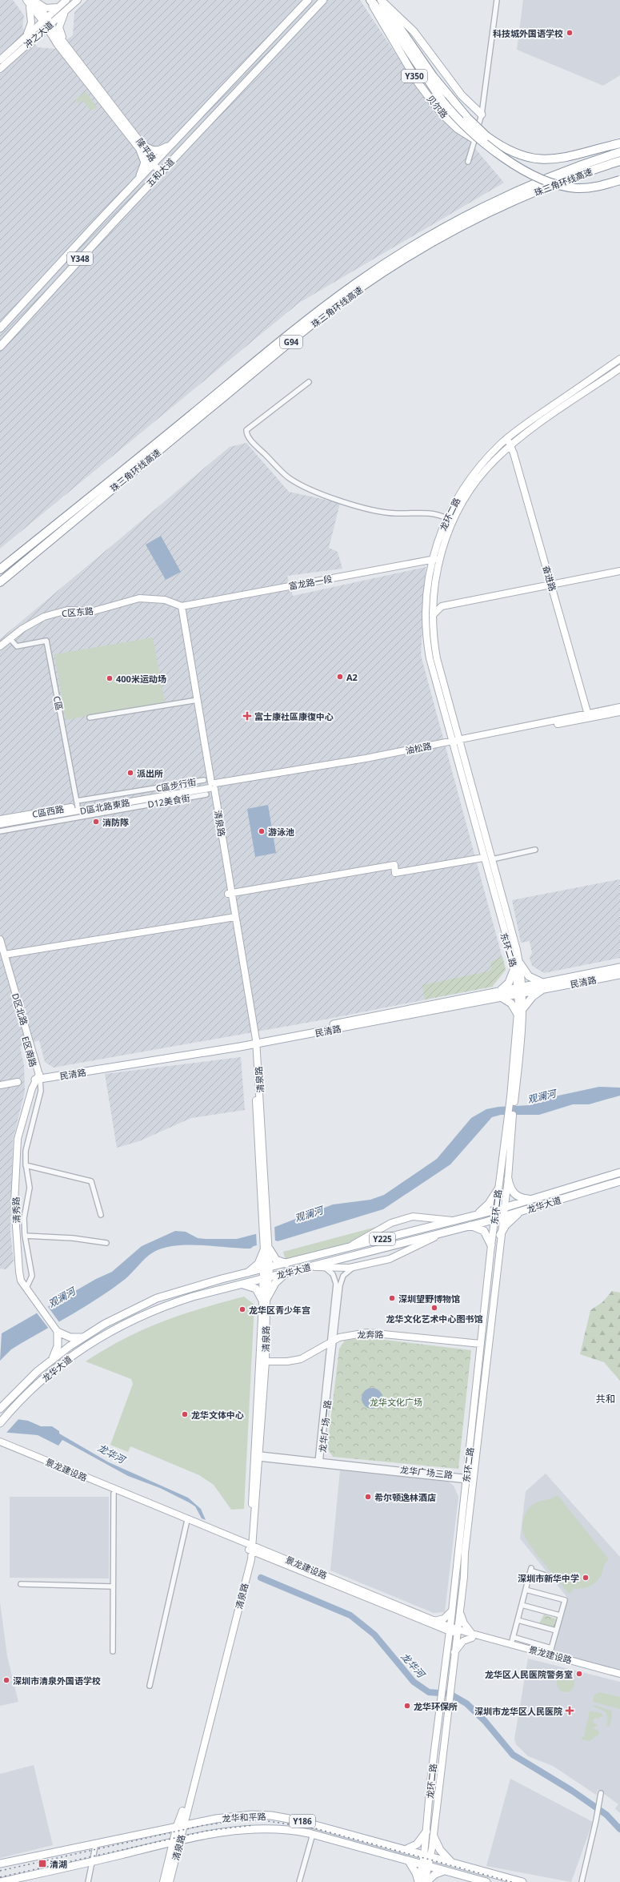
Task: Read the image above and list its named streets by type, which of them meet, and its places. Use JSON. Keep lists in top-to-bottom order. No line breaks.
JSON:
{"streets":{"highway":["珠三角环线高速","G94"],"main road":["冲之大道","Y350","贝尔路","隆平路","五和大道","Y348","龙环二路","奋进路","富龙路一段","C区东路","油松路","D區北路東路","C區西路","清泉路","东环二路","民清路","D区北路","龙华大道","清秀路","Y225","龙奔路","景龙建设路","龙华和平路","Y186"],"street":["C區","C區步行街","D12美食街","龙华广场一路","龙华广场三路"]},"crossings":[["冲之大道","隆平路"],["隆平路","五和大道"],["龙环二路","奋进路"],["龙环二路","富龙路一段"],["龙环二路","油松路"],["龙环二路","东环二路"],["龙环二路","龙华和平路"],["奋进路","油松路"],["富龙路一段","C区东路"],["富龙路一段","清泉路"],["C区东路","C區"],["C区东路","清泉路"],["C區","C區步行街"],["C區","C區西路"],["油松路","D12美食街"],["油松路","D區北路東路"],["油松路","C區西路"],["油松路","清泉路"],["油松路","东环二路"],["C區步行街","C區西路"],["D12美食街","D區北路東路"],["D12美食街","C區西路"],["D12美食街","清泉路"],["D區北路東路","C區西路"],["D區北路東路","清泉路"],["C區西路","清泉路"],["清泉路","民清路"],["清泉路","龙华大道"],["清泉路","龙奔路"],["清泉路","龙华广场一路"],["清泉路","景龙建设路"],["清泉路","龙华广场三路"],["清泉路","龙华和平路"],["东环二路","民清路"],["东环二路","龙华大道"],["东环二路","龙奔路"],["东环二路","景龙建设路"],["东环二路","龙华广场三路"],["民清路","D区北路"],["民清路","清秀路"],["D区北路","清秀路"],["龙华大道","龙奔路"],["龙华大道","龙华广场一路"],["龙奔路","龙华广场一路"],["龙华广场一路","龙华广场三路"]],"districts":["共和"],"water":["观澜河","龙华河"],"parks":["龙华文化广场"],"places":{"other":["科技城外国语学校","A2","400米运动场","派出所","消防隊","游泳池","深圳望野博物馆","龙华文化艺术中心图书馆","龙华区青少年宫","龙华文体中心","希尔顿逸林酒店","深圳市新华中学","龙华区人民医院警务室","深圳市清泉外国语学校","龙华环保所"],"health":["富士康社區康復中心","深圳市龙华区人民医院"],"transit":["清湖"]}}
